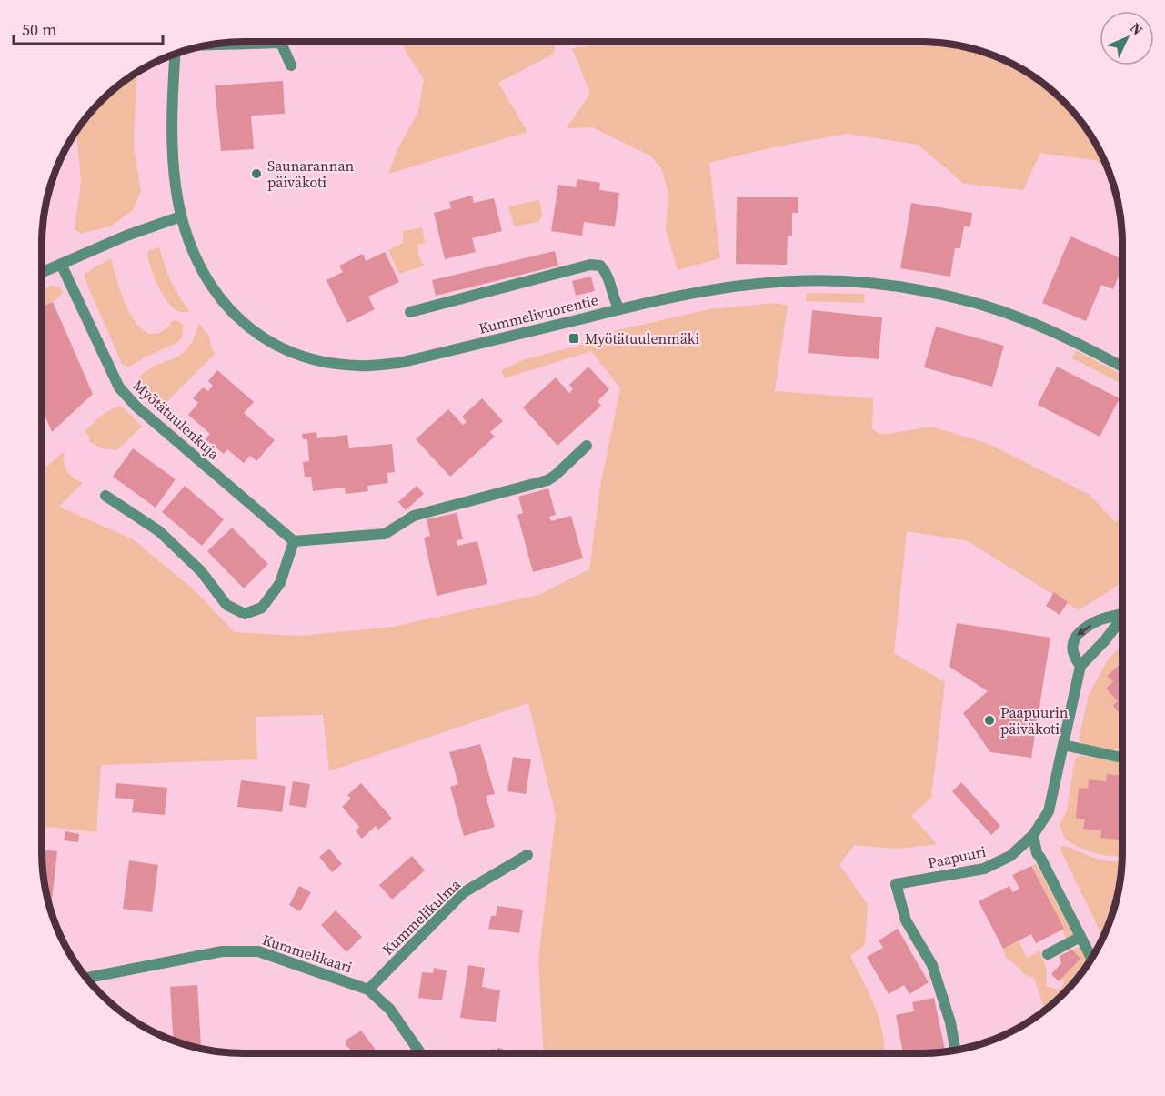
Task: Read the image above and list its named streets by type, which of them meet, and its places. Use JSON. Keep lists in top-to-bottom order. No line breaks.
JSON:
{"streets":{"street":["Kummelivuorentie","Myötätuulenkuja","Paapuuri","Kummelikulma","Kummelikaari"]},"crossings":[["Kummelikulma","Kummelikaari"]],"places":{"other":["Saunarannan päiväkoti","Paapuurin päiväkoti"],"transit":["Myötätuulenmäki"]},"scale_bar":"50 m","north":"top right"}
